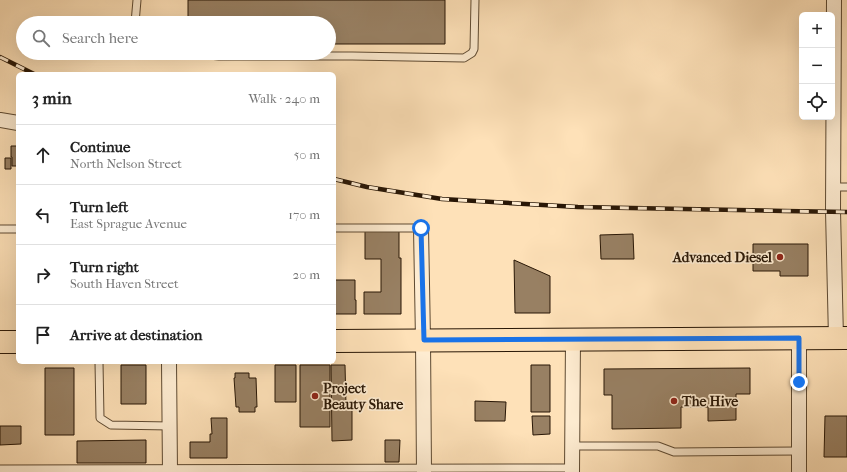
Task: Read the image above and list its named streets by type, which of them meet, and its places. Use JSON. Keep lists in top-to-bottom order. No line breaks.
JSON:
{"places":["Advanced Diesel","Project Beauty Share","The Hive"],"page":{"map_buttons":["+","−"],"search":"Search here","heading":["3 min","Walk · 240 m"],"list":[["Continue","North Nelson Street","50 m"],["Turn left","East Sprague Avenue","170 m"],["Turn right","South Haven Street","20 m"],"Arrive at destination"]}}
